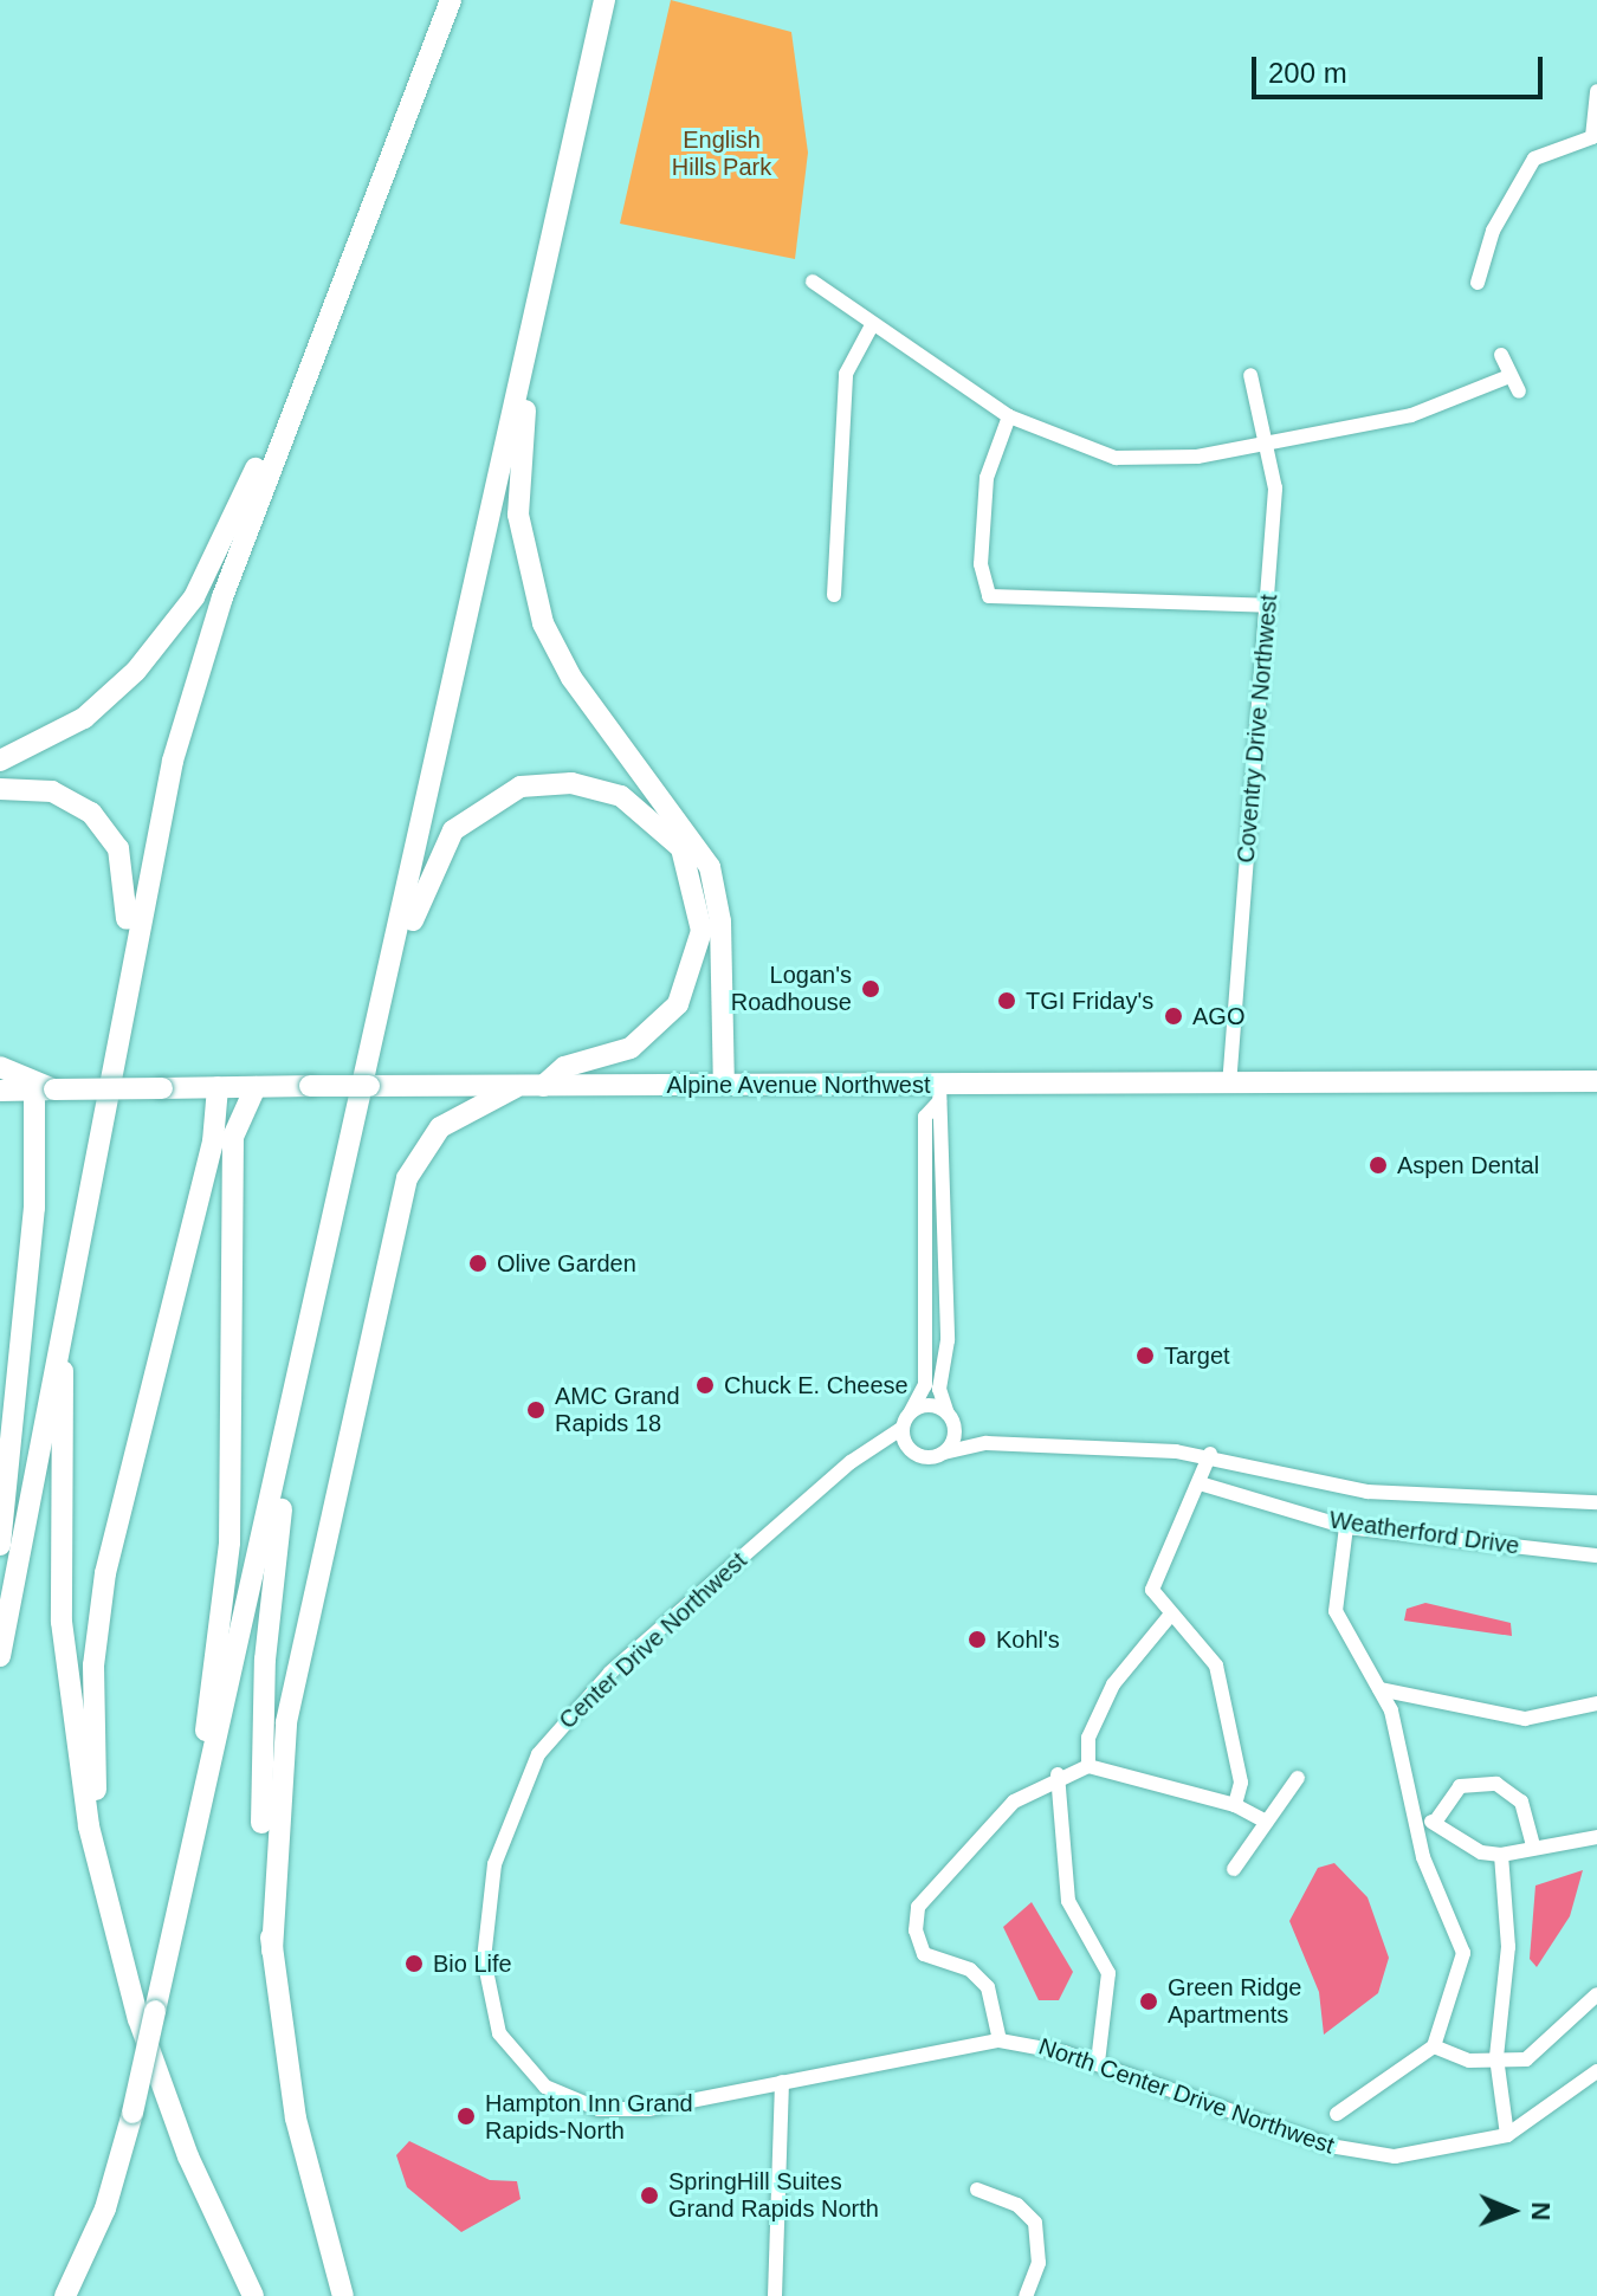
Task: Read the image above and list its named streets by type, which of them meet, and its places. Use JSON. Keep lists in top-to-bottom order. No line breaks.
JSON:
{"streets":{"highway":["Alpine Avenue Northwest"],"street":["Coventry Drive Northwest","Weatherford Drive","Center Drive Northwest","North Center Drive Northwest"]},"crossings":[["Coventry Drive Northwest","Alpine Avenue Northwest"],["Center Drive Northwest","North Center Drive Northwest"]],"parks":["English Hills Park"],"places":["Logan's Roadhouse","TGI Friday's","AGO","Aspen Dental","Olive Garden","Target","Chuck E. Cheese","AMC Grand Rapids 18","Kohl's","Bio Life","Green Ridge Apartments","Hampton Inn Grand Rapids-North","SpringHill Suites Grand Rapids North"],"scale_bar":"200 m","north":"right"}
